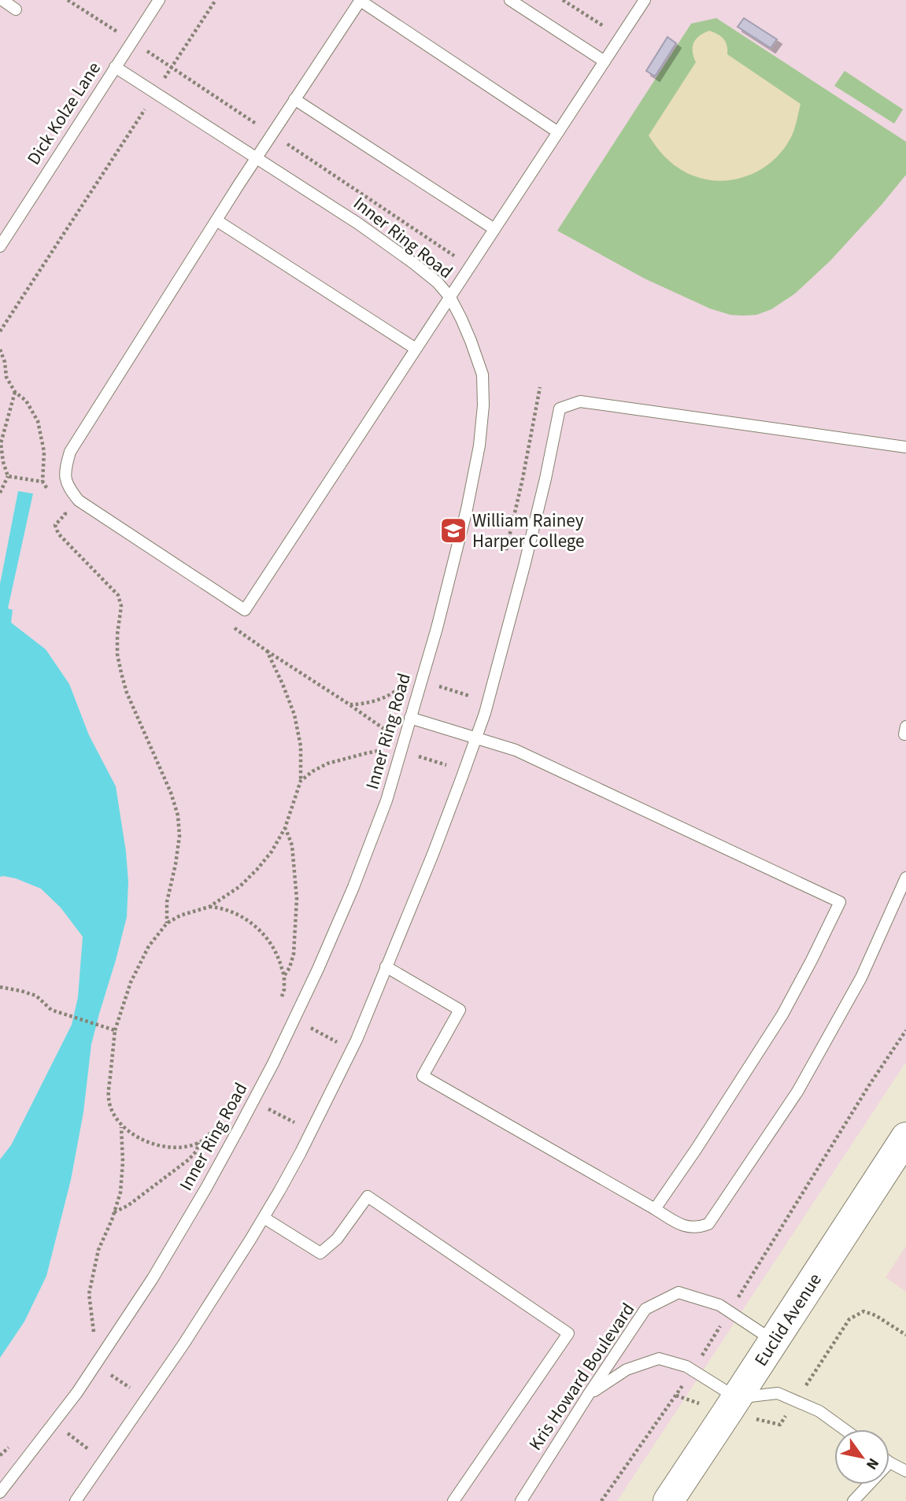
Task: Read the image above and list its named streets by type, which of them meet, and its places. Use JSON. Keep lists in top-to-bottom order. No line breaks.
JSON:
{"streets":{"main road":["Euclid Avenue"],"lane":["Dick Kolze Lane","Inner Ring Road","Kris Howard Boulevard"]},"crossings":[["Dick Kolze Lane","Inner Ring Road"],["Euclid Avenue","Kris Howard Boulevard"]],"places":{"school or university":["William Rainey Harper College"]},"north":"bottom right"}
